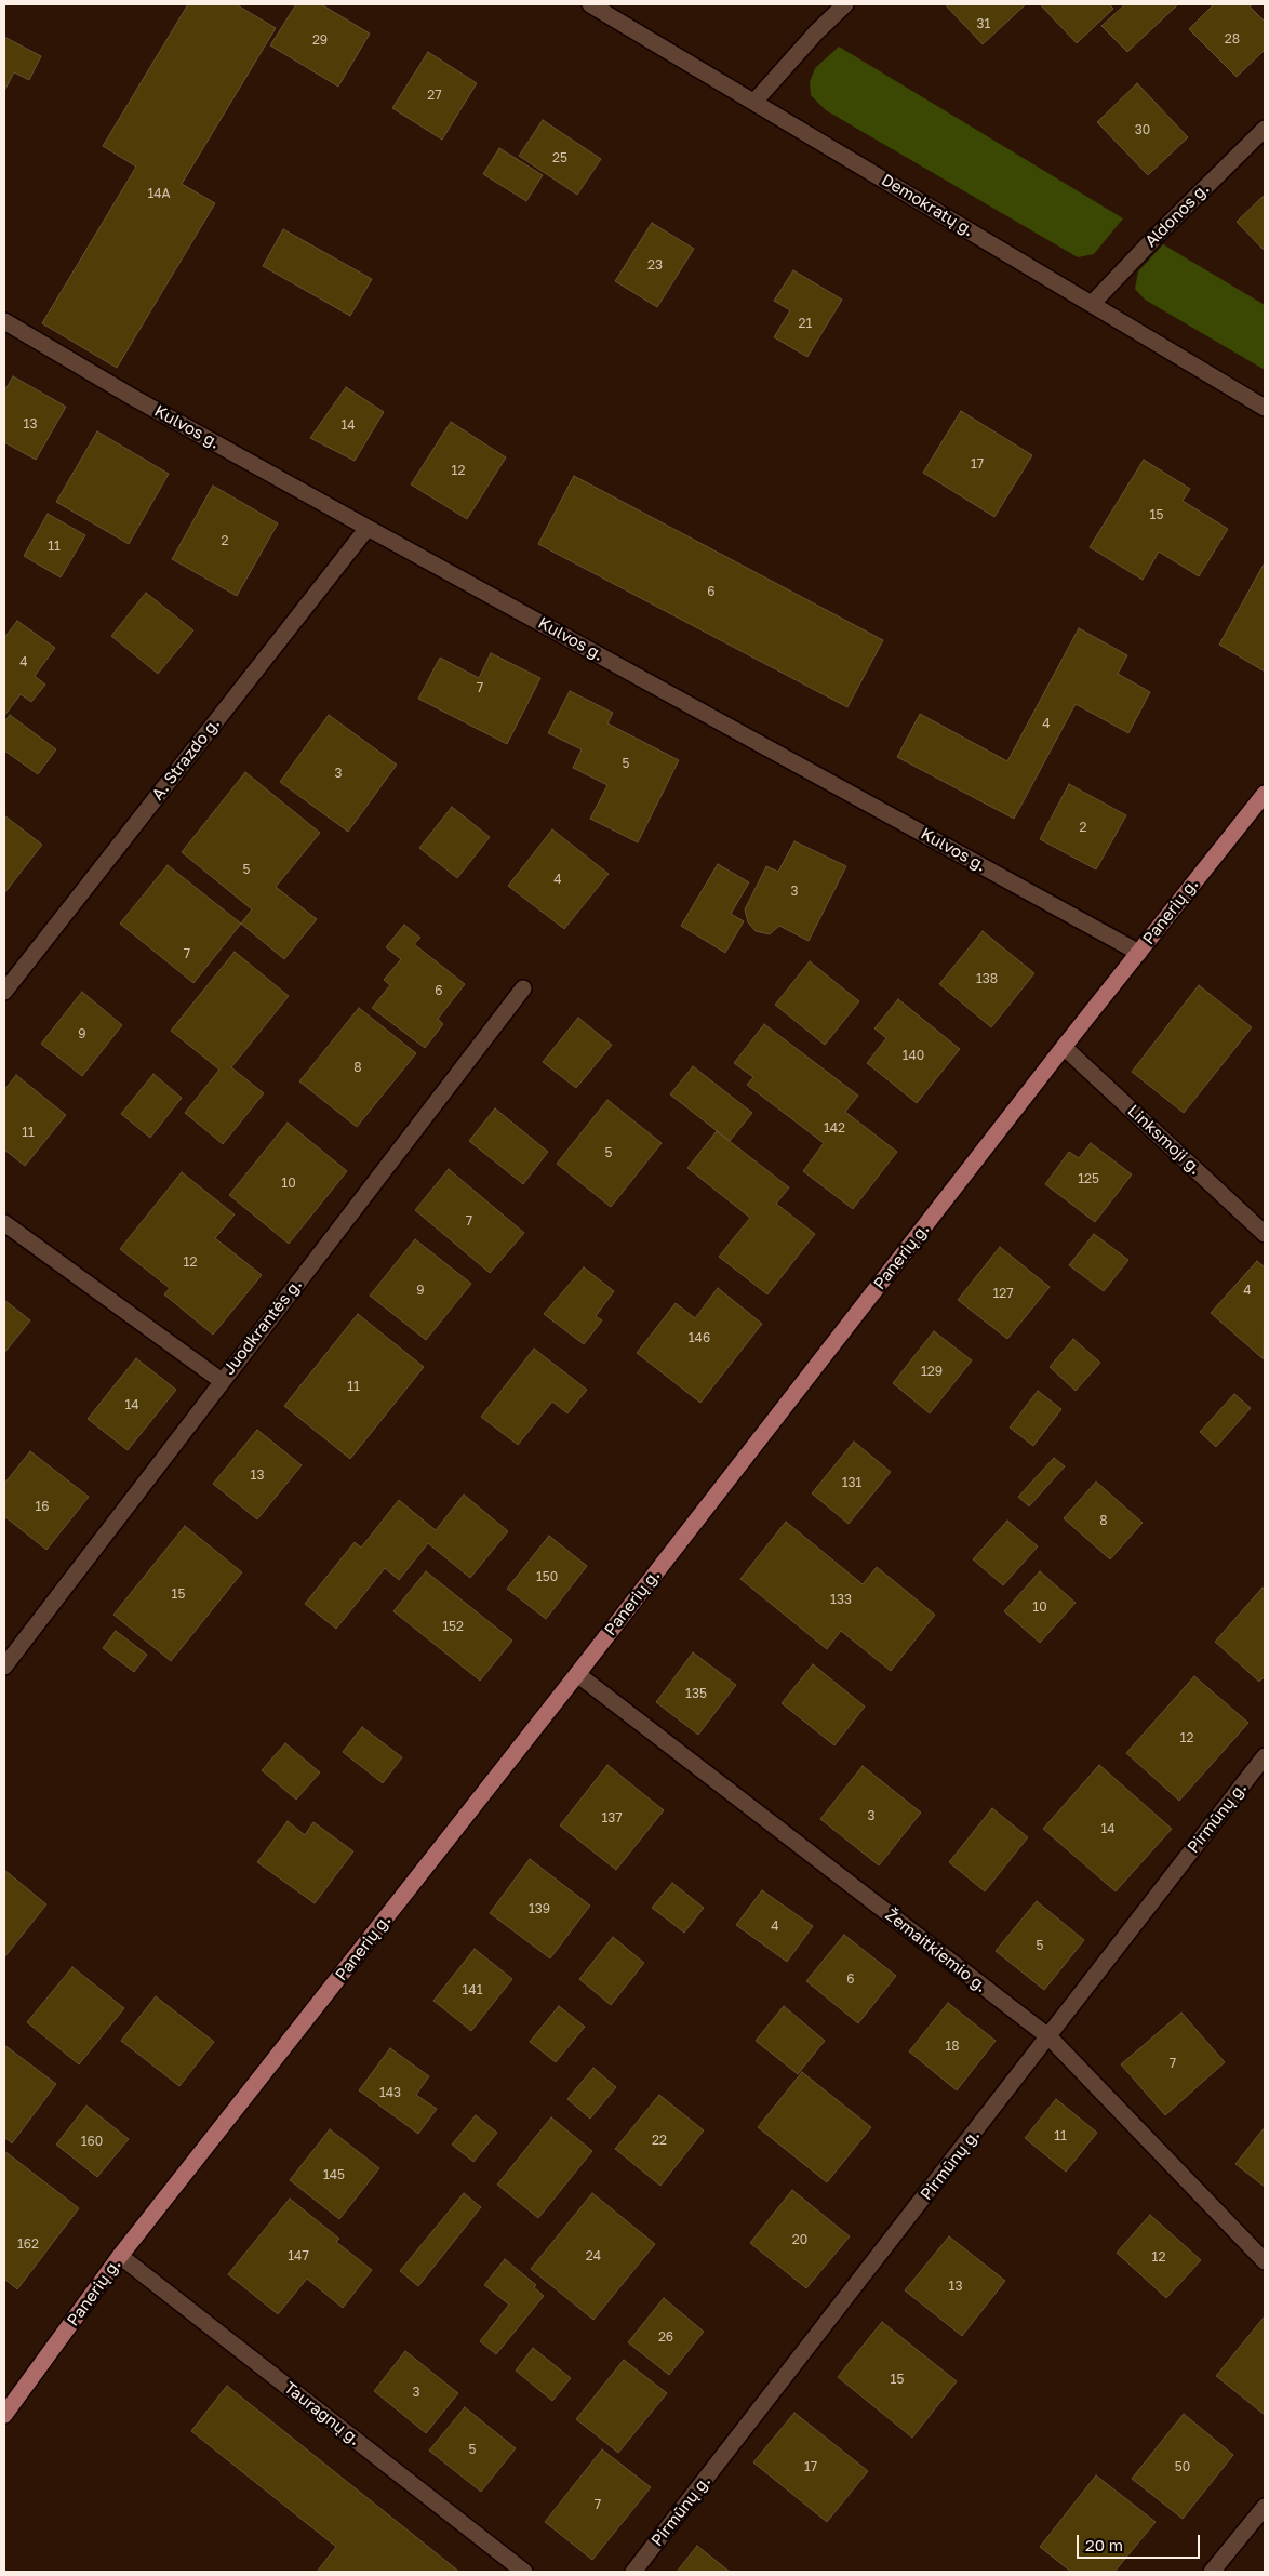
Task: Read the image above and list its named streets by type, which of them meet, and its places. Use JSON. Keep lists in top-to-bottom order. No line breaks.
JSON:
{"streets":{"main road":["Panerių g."],"street":["Demokratų g.","Aldonos g.","Kulvos g.","A. Strazdo g.","Linksmoji g.","Juodkrantės g.","Pirmūnų g.","Žemaitkiemio g.","Tauragnų g."]},"crossings":[["Demokratų g.","Aldonos g."],["Kulvos g.","A. Strazdo g."],["Kulvos g.","Panerių g."],["Panerių g.","Linksmoji g."],["Panerių g.","Žemaitkiemio g."],["Panerių g.","Tauragnų g."],["Pirmūnų g.","Žemaitkiemio g."]],"house_numbers":["31","28","29","27","30","25","14A","23","21","13","14","17","12","15","2","11","6","4","7","4","5","3","2","5","4","3","7","138","6","9","140","8","142","11","5","125","10","7","12","9","4","127","146","129","11","14","13","131","16","8","150","15","133","10","152","135","12","3","137","14","139","4","5","6","141","18","7","143","11","22","160","145","20","162","147","24","12","13","26","15","3","5","17","50","7"],"scale_bar":"20 m"}
